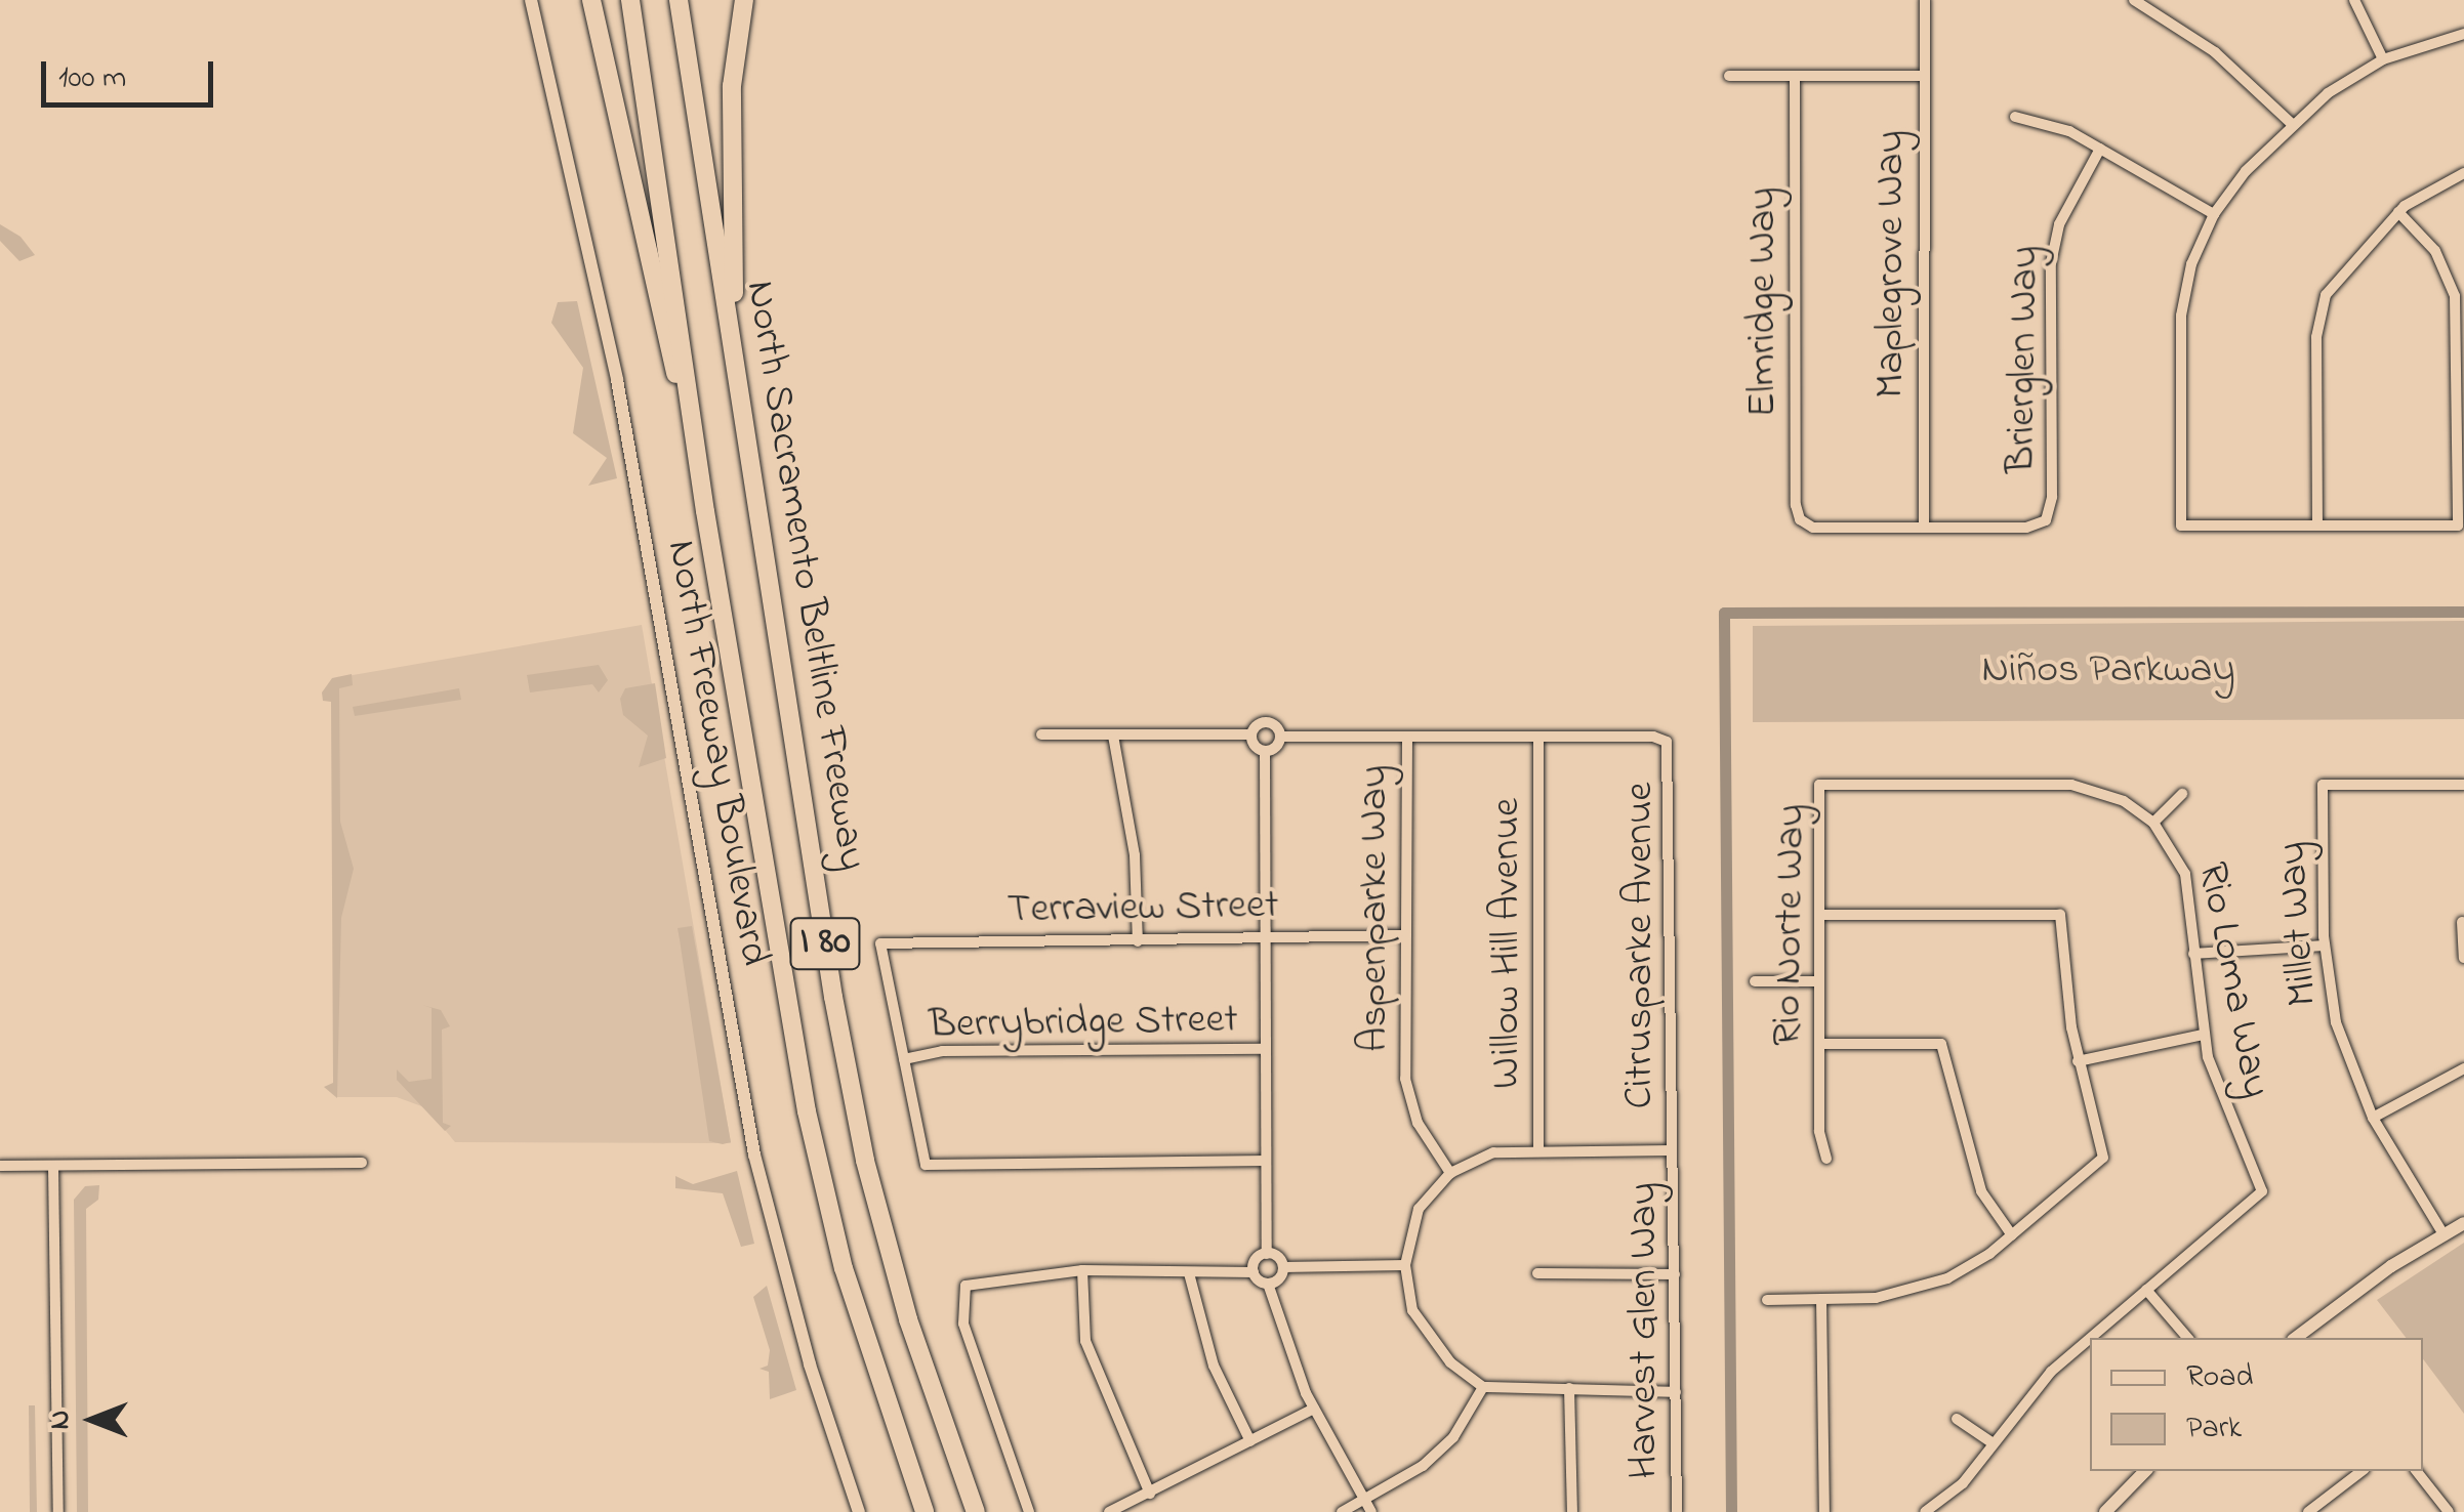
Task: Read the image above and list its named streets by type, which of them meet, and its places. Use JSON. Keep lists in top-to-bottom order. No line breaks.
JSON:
{"streets":{"highway":["North Sacramento Beltline Freeway","I 80"],"street":["Maplegrove Way","Elmridge Way","Brierglen Way","North Freeway Boulevard","Terraview Street","Aspenparke Way","Millet Way","Rio Norte Way","Willow Hill Avenue","Citrusparke Avenue","Rio Loma Way","Berrybridge Street","Harvest Glen Way"]},"crossings":[["Maplegrove Way","Elmridge Way"],["Maplegrove Way","Brierglen Way"],["Elmridge Way","Brierglen Way"],["Terraview Street","Aspenparke Way"],["Terraview Street","Berrybridge Street"],["Aspenparke Way","Willow Hill Avenue"],["Aspenparke Way","Citrusparke Avenue"],["Aspenparke Way","Harvest Glen Way"],["Rio Norte Way","Rio Loma Way"],["Willow Hill Avenue","Citrusparke Avenue"],["Willow Hill Avenue","Harvest Glen Way"],["Citrusparke Avenue","Harvest Glen Way"]],"parks":["Niños Parkway"],"legend":["Road","Park"],"scale_bar":"100 m","north":"left"}
